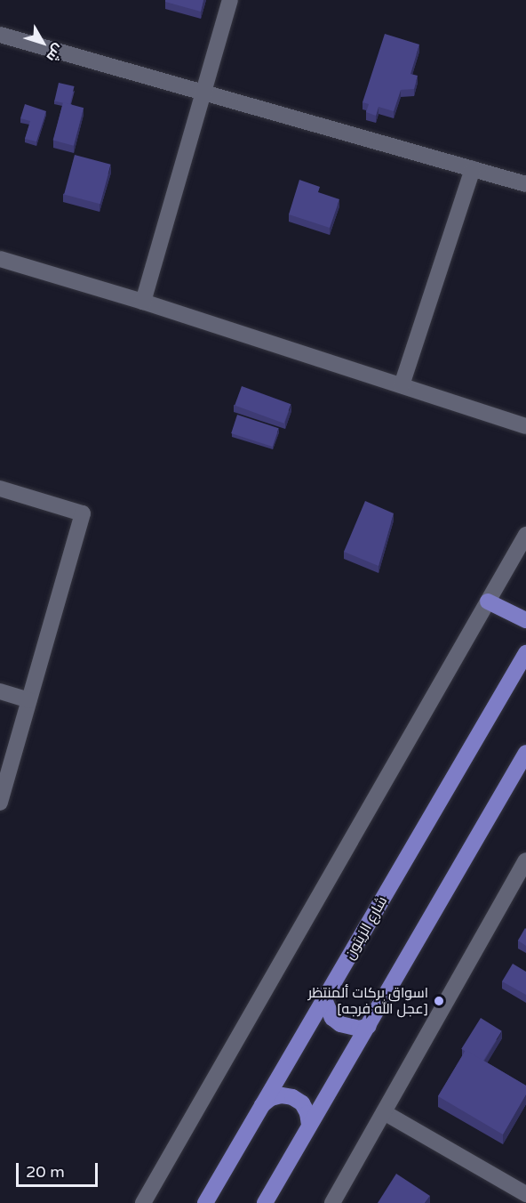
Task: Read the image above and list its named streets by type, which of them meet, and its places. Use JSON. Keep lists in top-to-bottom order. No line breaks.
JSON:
{"streets":{"main road":["شارع الزيتون"]},"places":["اسواق بركات ألمنتظر [عجل الله فرجه]"],"scale_bar":"20 m","north":"bottom right"}
